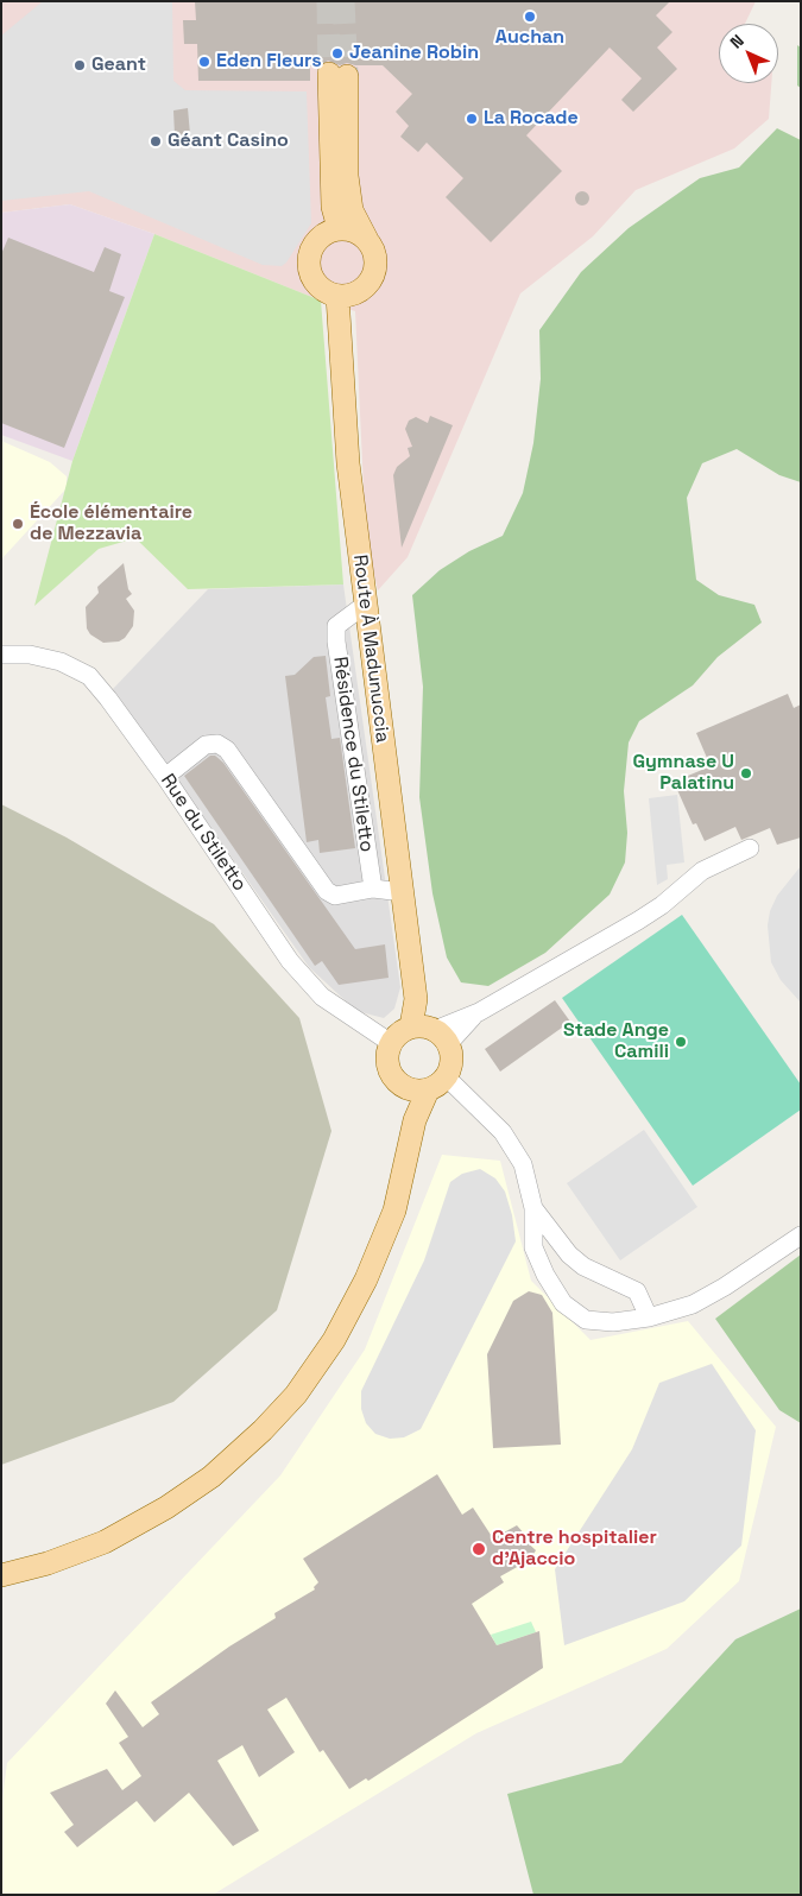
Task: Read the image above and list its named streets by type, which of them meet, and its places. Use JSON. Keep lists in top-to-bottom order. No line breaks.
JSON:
{"streets":{"main road":["Route À Madunuccia"],"street":["Résidence du Stiletto","Rue du Stiletto"]},"crossings":[["Route À Madunuccia","Résidence du Stiletto"],["Route À Madunuccia","Rue du Stiletto"]],"places":["Auchan","Jeanine Robin","Eden Fleurs","Geant","La Rocade","Géant Casino","École élémentaire de Mezzavia","Gymnase U Palatinu","Stade Ange Camili","Centre hospitalier d'Ajaccio"],"north":"top left"}
